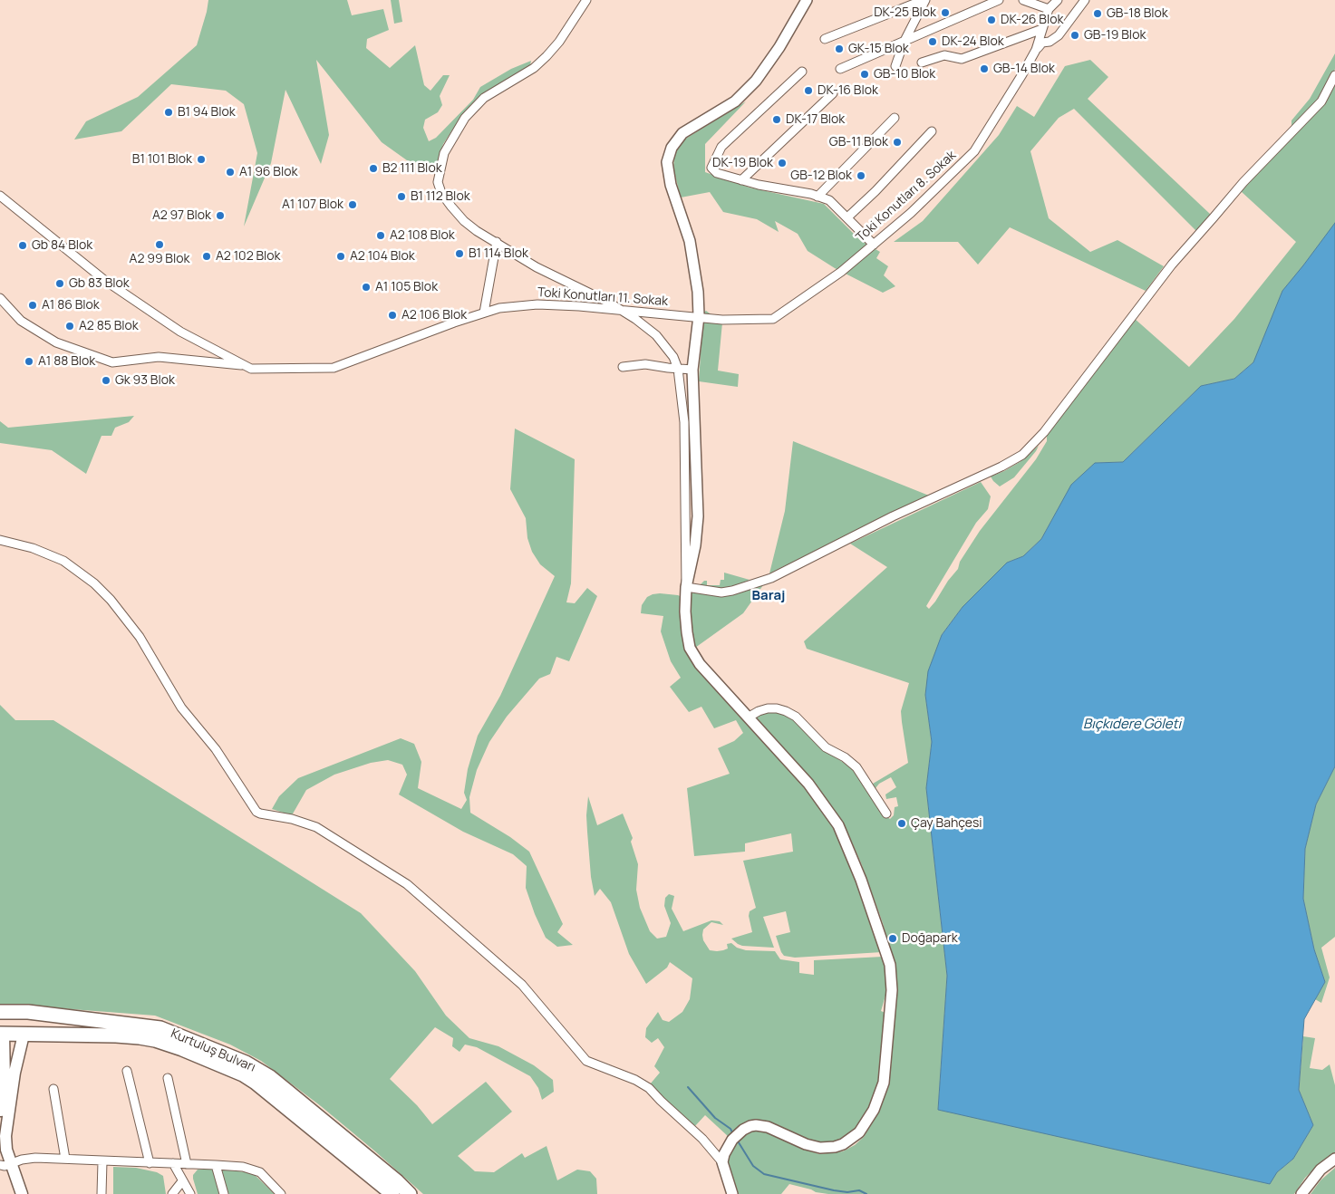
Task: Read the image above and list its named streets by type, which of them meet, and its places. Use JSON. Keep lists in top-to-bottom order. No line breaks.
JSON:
{"streets":{"highway":["Kurtuluş Bulvarı"],"street":["Toki Konutları 8. Sokak","Toki Konutları 11. Sokak"]},"crossings":[["Toki Konutları 8. Sokak","Toki Konutları 11. Sokak"]],"districts":["Baraj"],"water":["Bıçkıdere Göleti"],"places":["DK-25 Blok","GB-18 Blok","DK-26 Blok","GB-19 Blok","DK-24 Blok","GK-15 Blok","GB-14 Blok","GB-10 Blok","DK-16 Blok","B1 94 Blok","DK-17 Blok","GB-11 Blok","B1 101 Blok","DK-19 Blok","B2 111 Blok","A1 96 Blok","GB-12 Blok","B1 112 Blok","A1 107 Blok","A2 97 Blok","A2 108 Blok","A2 99 Blok","Gb 84 Blok","B1 114 Blok","A2 102 Blok","A2 104 Blok","Gb 83 Blok","A1 105 Blok","A1 86 Blok","A2 106 Blok","A2 85 Blok","A1 88 Blok","Gk 93 Blok","Çay Bahçesi","Doğapark"]}
